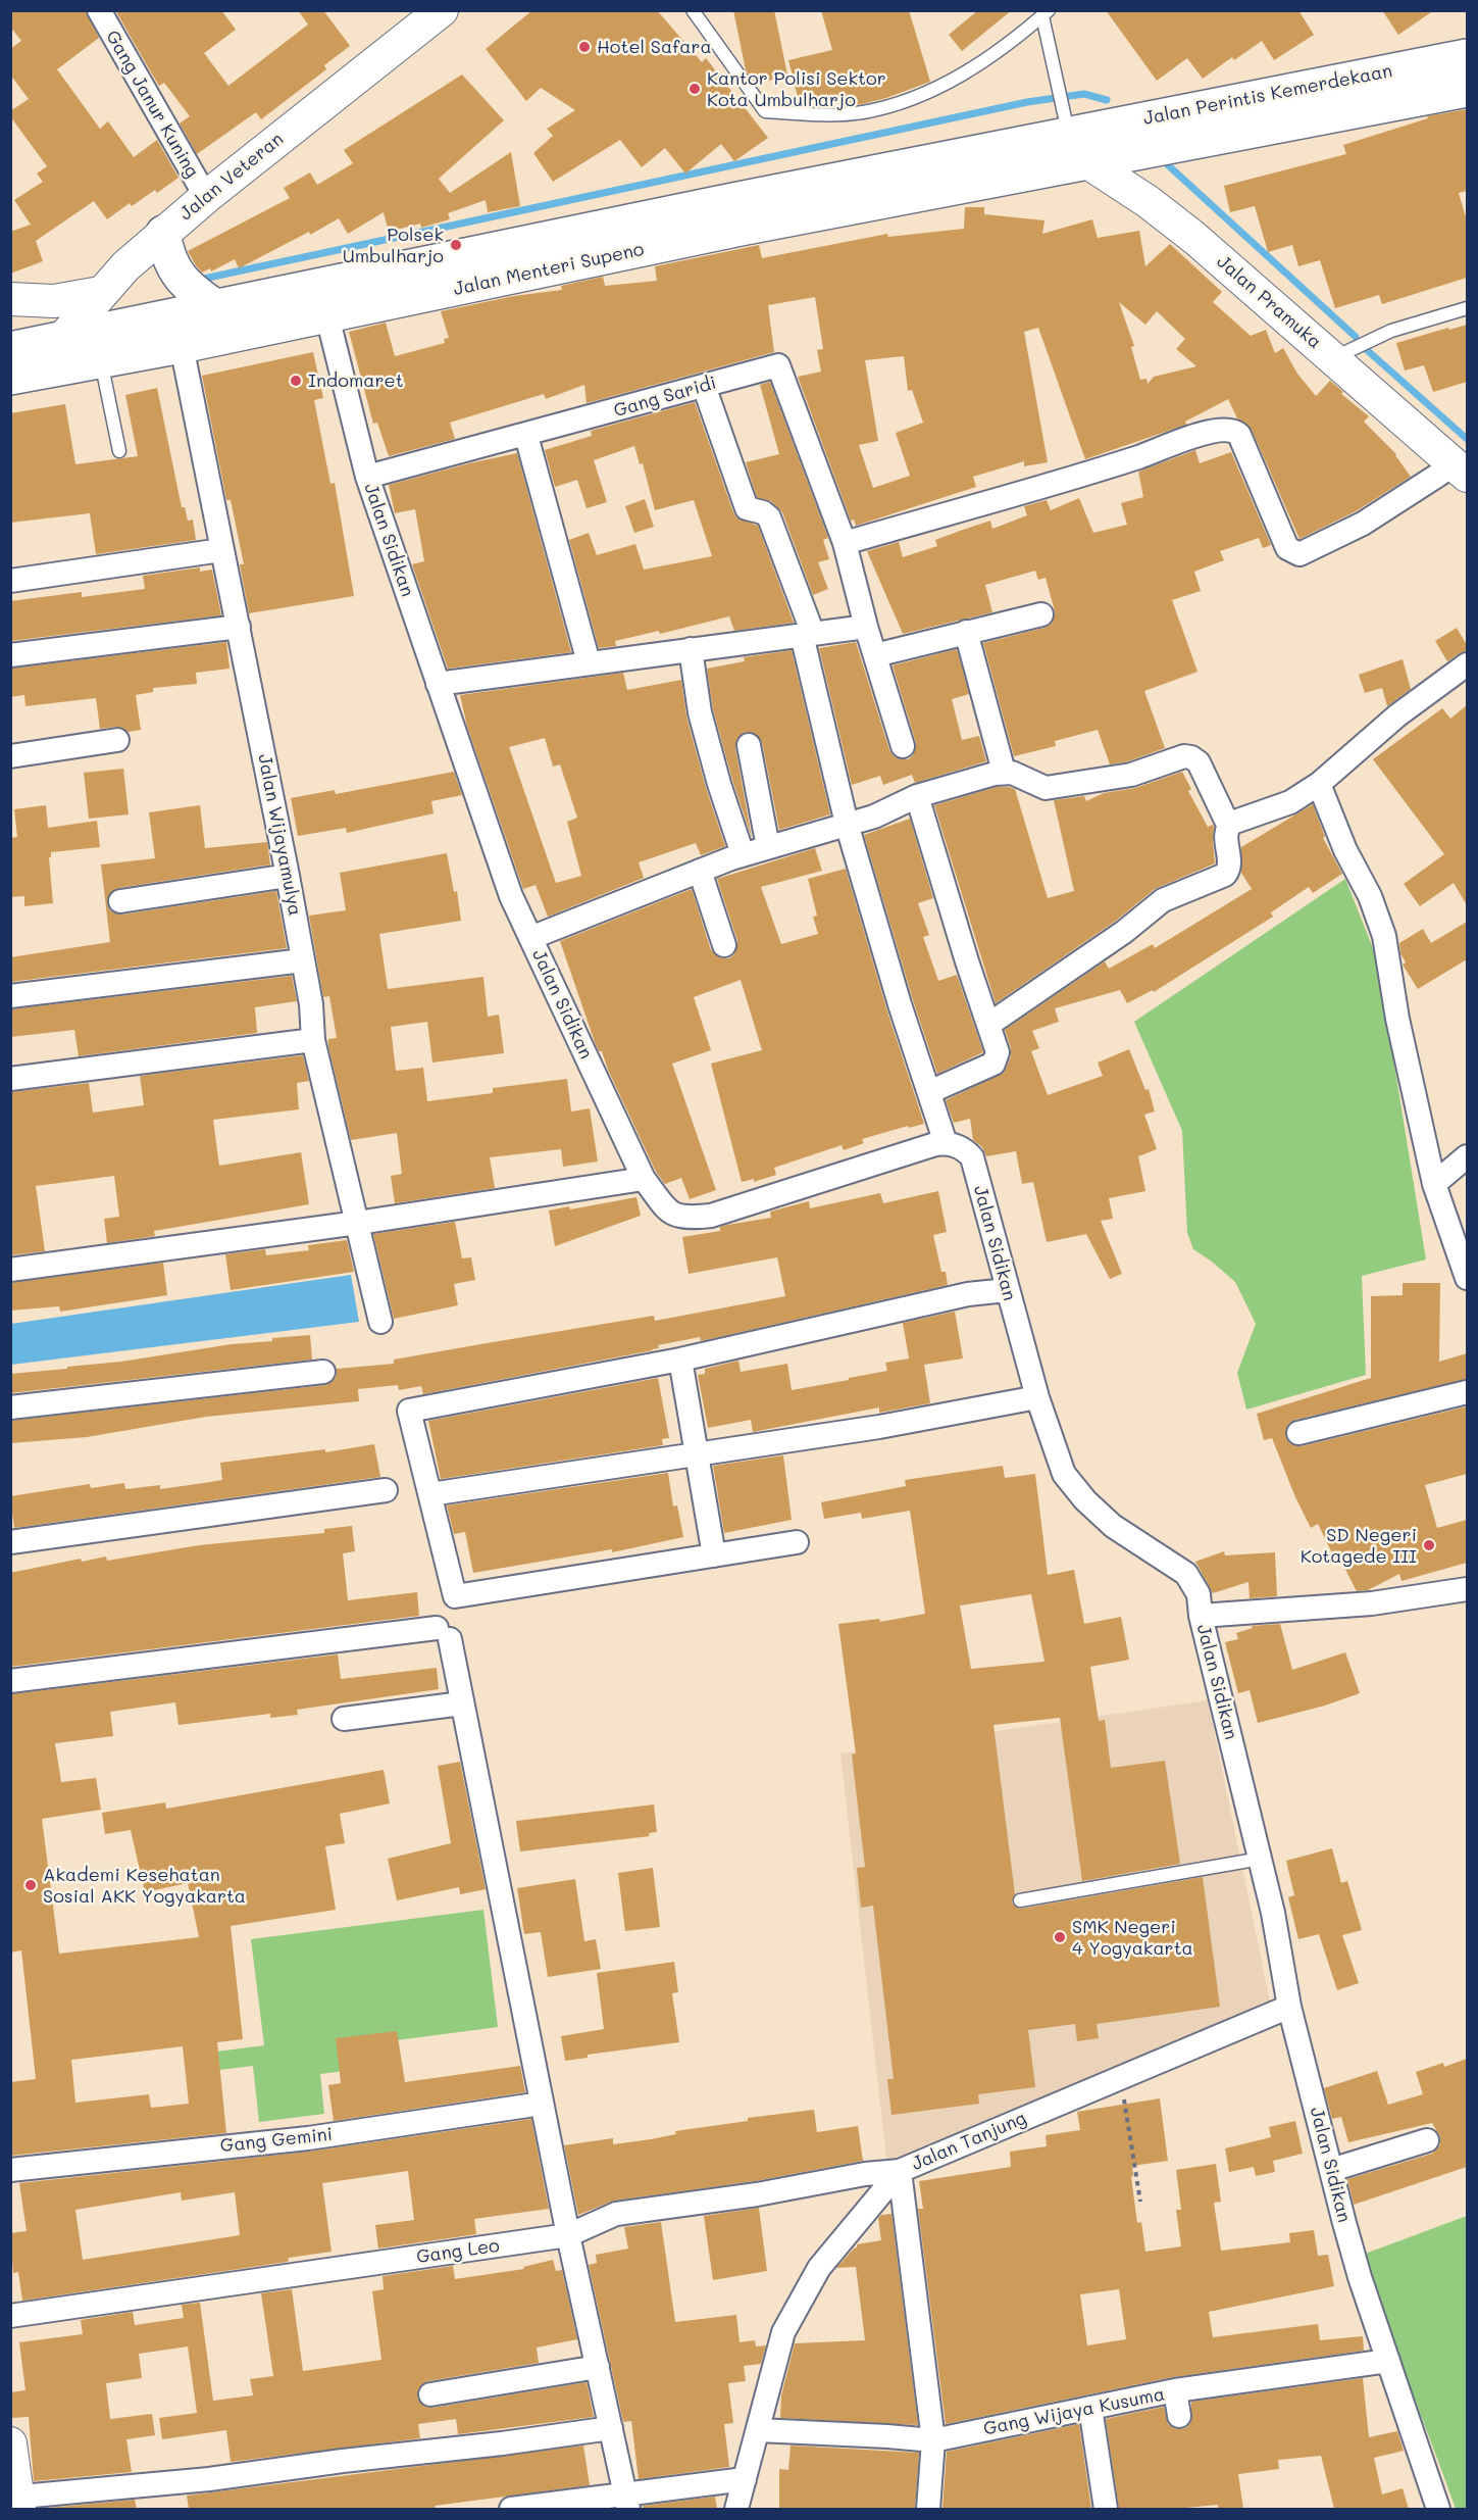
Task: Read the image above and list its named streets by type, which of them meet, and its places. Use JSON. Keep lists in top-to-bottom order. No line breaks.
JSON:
{"streets":{"main road":["Jalan Perintis Kemerdekaan","Jalan Veteran","Jalan Menteri Supeno","Jalan Pramuka"],"street":["Gang Janur Kuning","Gang Saridi","Jalan Sidikan","Jalan Wijayamulya","Gang Gemini","Jalan Tanjung","Gang Leo","Gang Wijaya Kusuma"]},"crossings":[["Jalan Perintis Kemerdekaan","Jalan Menteri Supeno"],["Jalan Perintis Kemerdekaan","Jalan Pramuka"],["Gang Janur Kuning","Jalan Veteran"],["Jalan Veteran","Jalan Menteri Supeno"],["Jalan Menteri Supeno","Jalan Pramuka"],["Jalan Menteri Supeno","Jalan Sidikan"],["Jalan Menteri Supeno","Jalan Wijayamulya"],["Gang Saridi","Jalan Sidikan"],["Jalan Sidikan","Jalan Tanjung"],["Jalan Sidikan","Gang Wijaya Kusuma"],["Jalan Tanjung","Gang Leo"],["Jalan Tanjung","Gang Wijaya Kusuma"]],"places":["Hotel Safara","Kantor Polisi Sektor Kota Umbulharjo","Polsek Umbulharjo","Indomaret","SD Negeri Kotagede III","Akademi Kesehatan Sosial AKK Yogyakarta","SMK Negeri 4 Yogyakarta"]}
